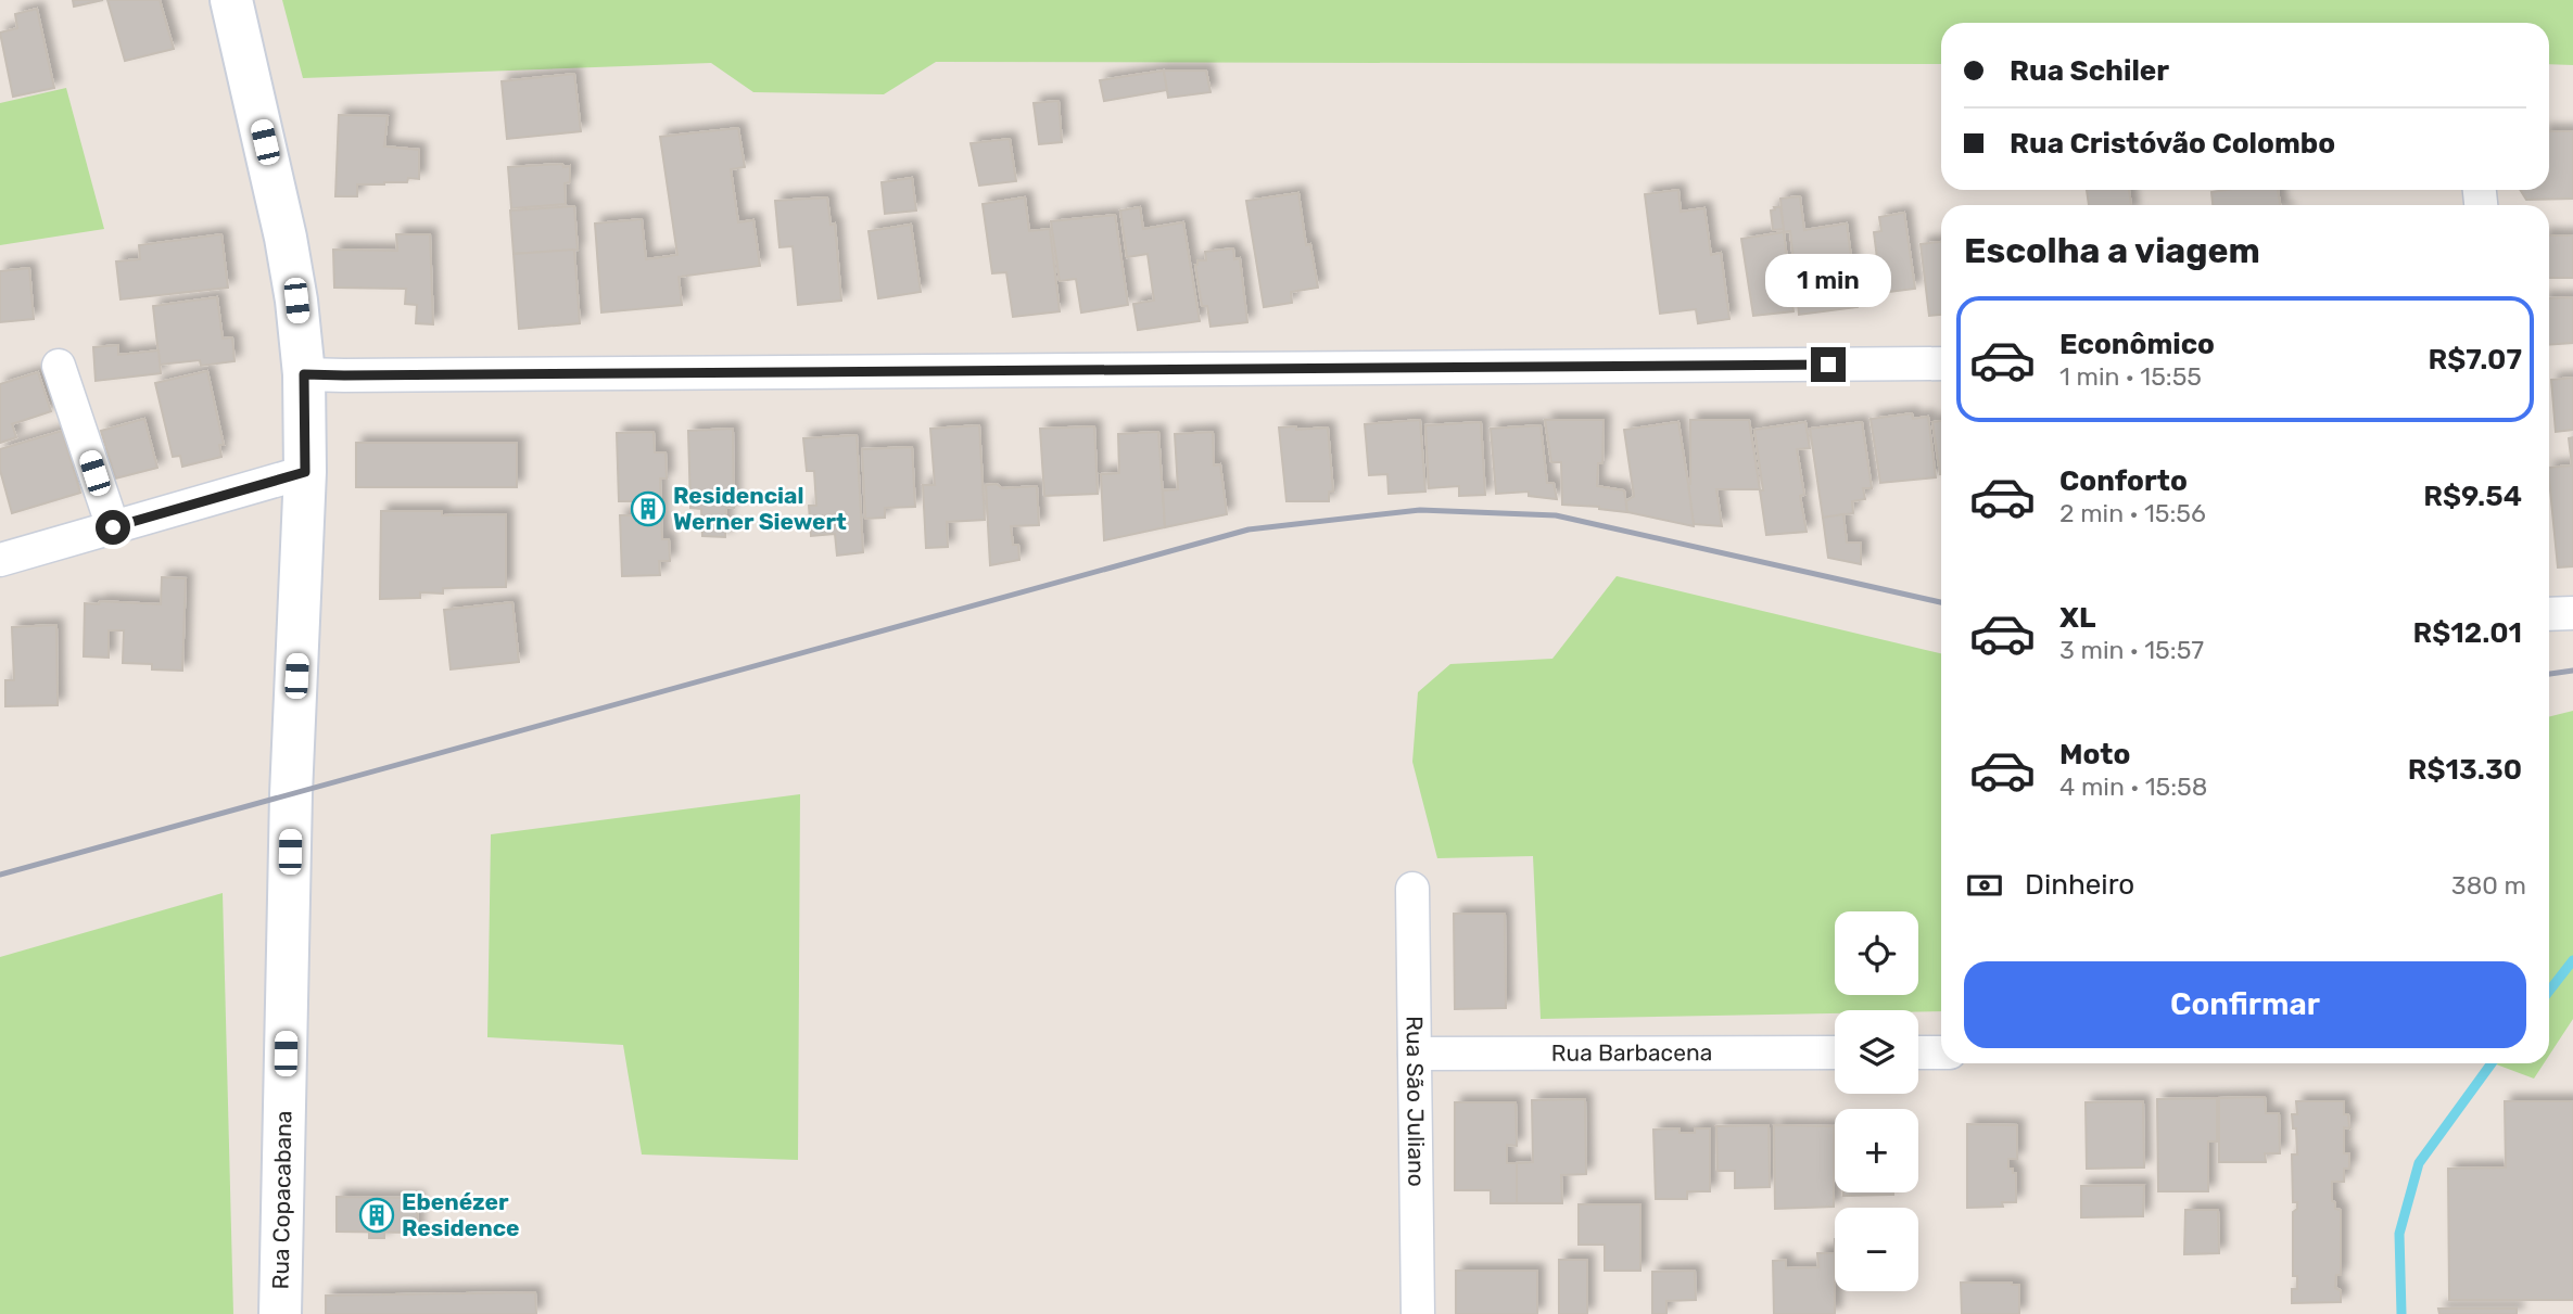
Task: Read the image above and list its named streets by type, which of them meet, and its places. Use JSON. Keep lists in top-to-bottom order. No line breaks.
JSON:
{"streets":{"main road":["Rua Copacabana"],"street":["Rua Barbacena","Rua São Juliano"]},"crossings":[["Rua Barbacena","Rua São Juliano"]],"places":{"building":["Residencial Werner Siewert","Ebenézer Residence"]},"page":{"banner":["Rua Schiler","Rua Cristóvão Colombo"],"heading":"Escolha a viagem","bubble":"1 min","list":[{"name":"Econômico","note":"1 min · 15:55","value":"R$7.07"},{"name":"Conforto","note":"2 min · 15:56","value":"R$9.54"},{"name":"XL","note":"3 min · 15:57","value":"R$12.01"},{"name":"Moto","note":"4 min · 15:58","value":"R$13.30"}],"pay":["Dinheiro","380 m"],"map_buttons":["+","−"],"buttons":"Confirmar"}}
